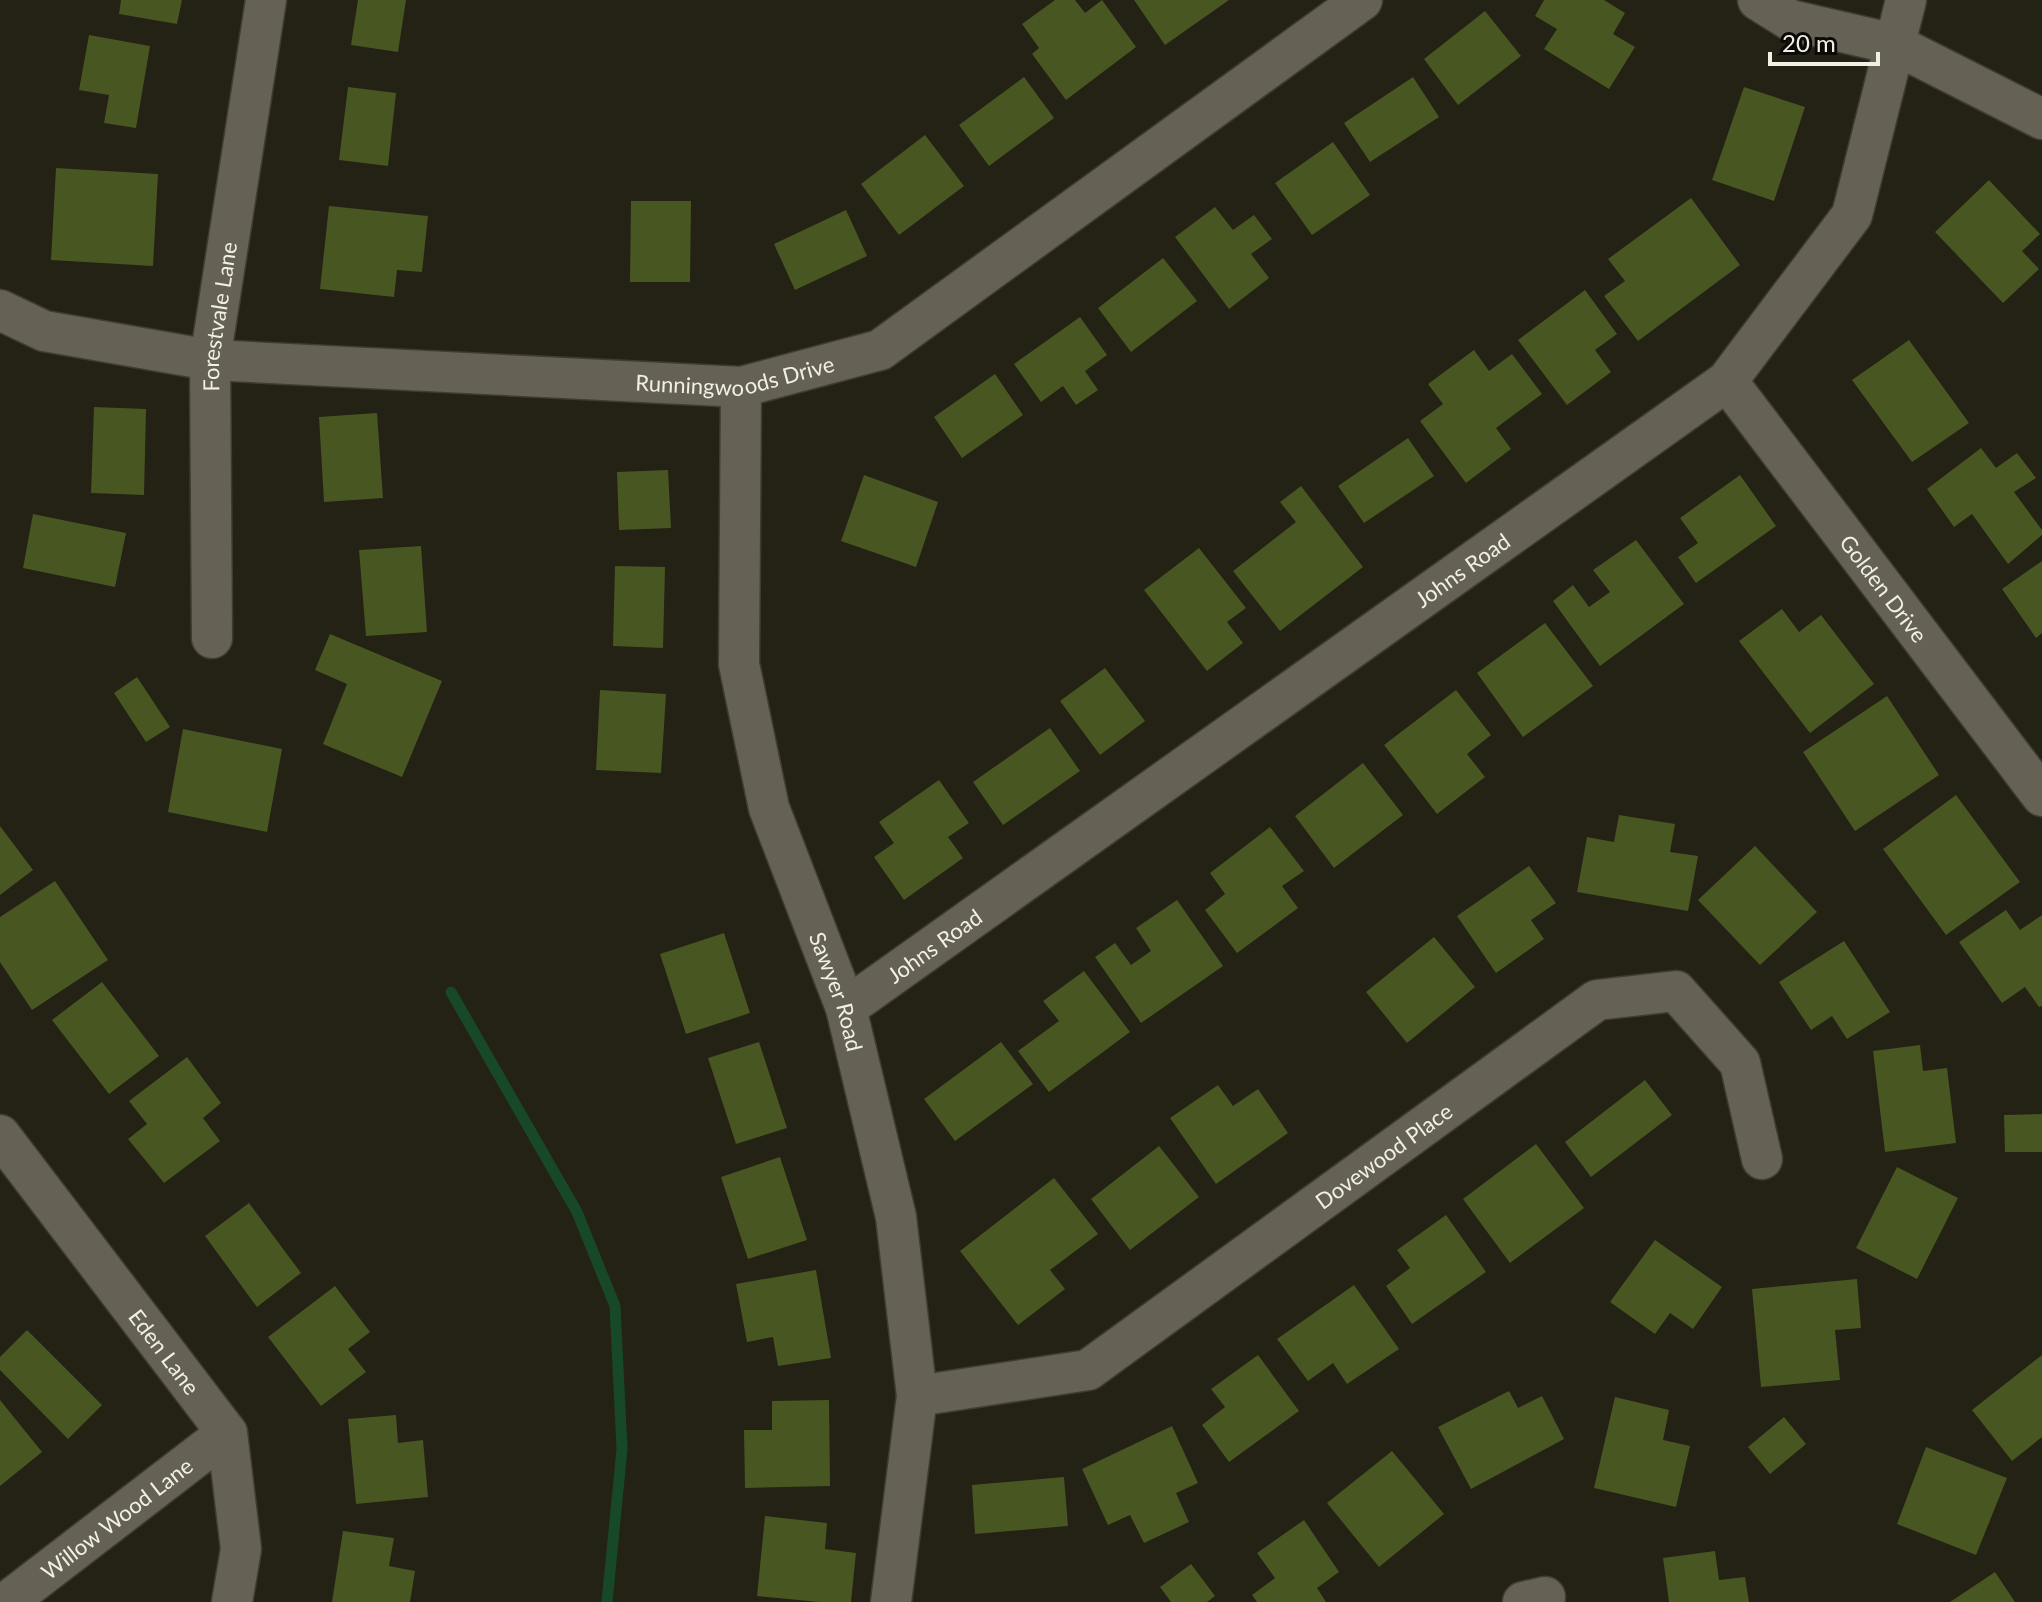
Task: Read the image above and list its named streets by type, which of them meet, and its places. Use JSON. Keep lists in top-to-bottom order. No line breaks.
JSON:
{"streets":{"street":["Forestvale Lane","Runningwoods Drive","Johns Road","Golden Drive","Sawyer Road","Dovewood Place","Eden Lane","Willow Wood Lane"]},"crossings":[["Forestvale Lane","Runningwoods Drive"],["Runningwoods Drive","Sawyer Road"],["Johns Road","Golden Drive"],["Johns Road","Sawyer Road"],["Sawyer Road","Dovewood Place"],["Eden Lane","Willow Wood Lane"]],"scale_bar":"20 m"}
